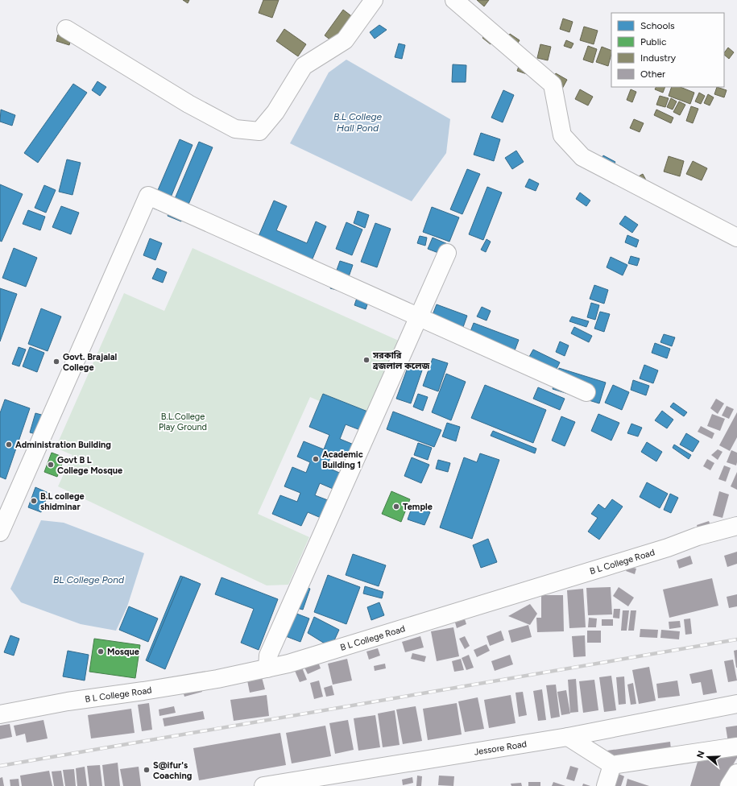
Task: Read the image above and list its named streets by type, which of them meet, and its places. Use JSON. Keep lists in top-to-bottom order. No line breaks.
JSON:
{"streets":{"main road":["B L College Road","Jessore Road"]},"water":["B.L College Hall Pond","BL College Pond"],"parks":["B.L.College Play Ground"],"places":["সরকারি ব্রজলাল কলেজ","Govt. Brajalal College","Administration Building","Academic Building 1","Govt B L College Mosque","B.L college shidminar","Temple","Mosque","S@ifur's Coaching"],"legend":["Schools","Public","Industry","Other"],"north":"left"}
